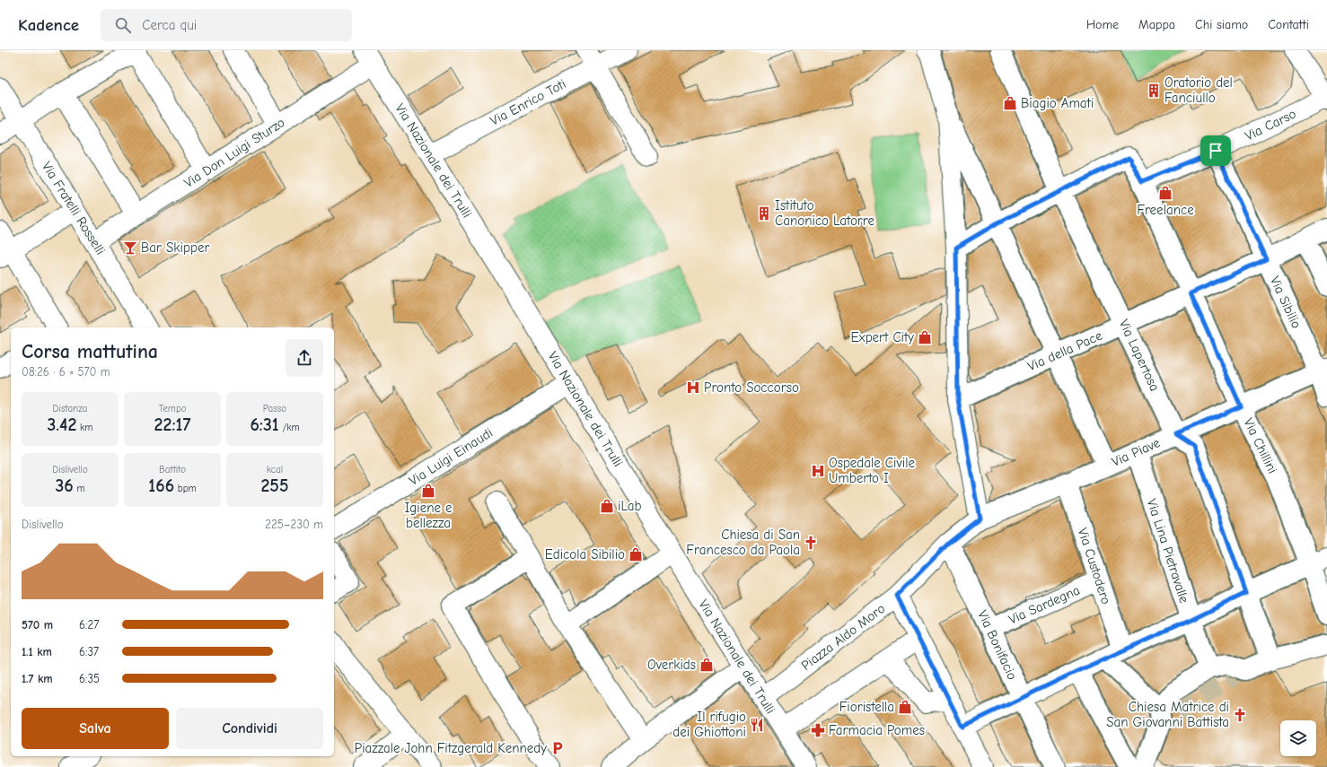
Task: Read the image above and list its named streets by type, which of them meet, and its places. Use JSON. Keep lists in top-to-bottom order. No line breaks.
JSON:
{"streets":{"street":["Via Enrico Toti","Via Carso","Via Don Luigi Sturzo","Via Nazionale dei Trulli","Via Fratelli Rosselli","Via Sibilio","Via della Pace","Via Lapertosa","Via Chillini","Via Piave","Via Luigi Einaudi","Via Lina Pietravalle","Via Custodero","Via Sardegna","Piazza Aldo Moro","Via Bonifacio"]},"crossings":[["Via Enrico Toti","Via Nazionale dei Trulli"],["Via Carso","Via Sibilio"],["Via Carso","Via Chillini"],["Via Don Luigi Sturzo","Via Nazionale dei Trulli"],["Via Don Luigi Sturzo","Via Fratelli Rosselli"],["Via Nazionale dei Trulli","Via Luigi Einaudi"],["Via Nazionale dei Trulli","Piazza Aldo Moro"],["Via Sibilio","Via della Pace"],["Via Sibilio","Via Piave"],["Via della Pace","Via Lapertosa"],["Via della Pace","Via Chillini"],["Via Lapertosa","Via Piave"],["Via Chillini","Via Piave"],["Via Piave","Via Lina Pietravalle"],["Via Piave","Via Custodero"],["Via Piave","Piazza Aldo Moro"],["Via Piave","Via Bonifacio"],["Via Custodero","Via Sardegna"],["Via Sardegna","Via Bonifacio"],["Piazza Aldo Moro","Via Bonifacio"]],"places":{"building":["Oratorio del Fanciullo","Istituto Canonico Latorre"],"shop":["Biagio Amati","Freelance","Expert City","Igiene e bellezza","iLab","Edicola Sibilio","Overkids","Fioristella"],"bar":["Bar Skipper"],"hospital":["Pronto Soccorso","Ospedale Civile Umberto I"],"church":["Chiesa di San Francesco da Paola","Chiesa Matrice di San Giovanni Battista"],"restaurant":["Il rifugio dei Ghiottoni"],"pharmacy":["Farmacia Pomes"],"parking":["Piazzale John Fitzgerald Kennedy"]},"page":{"header":"Kadence","search":"Cerca qui","nav":["Home","Mappa","Chi siamo","Contatti"],"heading":["Corsa mattutina","08:26 · 6 × 570 m"],"stats":[["Distanza","3.42 km"],["Tempo","22:17"],["Passo","6:31 /km"],["Dislivello","36 m"],["Battito","166 bpm"],["kcal","255"]],"chart":["Dislivello","225–230 m"],"list":[{"name":"570 m","note":"6:27"},{"name":"1.1 km","note":"6:37"},{"name":"1.7 km","note":"6:35"}],"buttons":["Salva","Condividi"]}}
